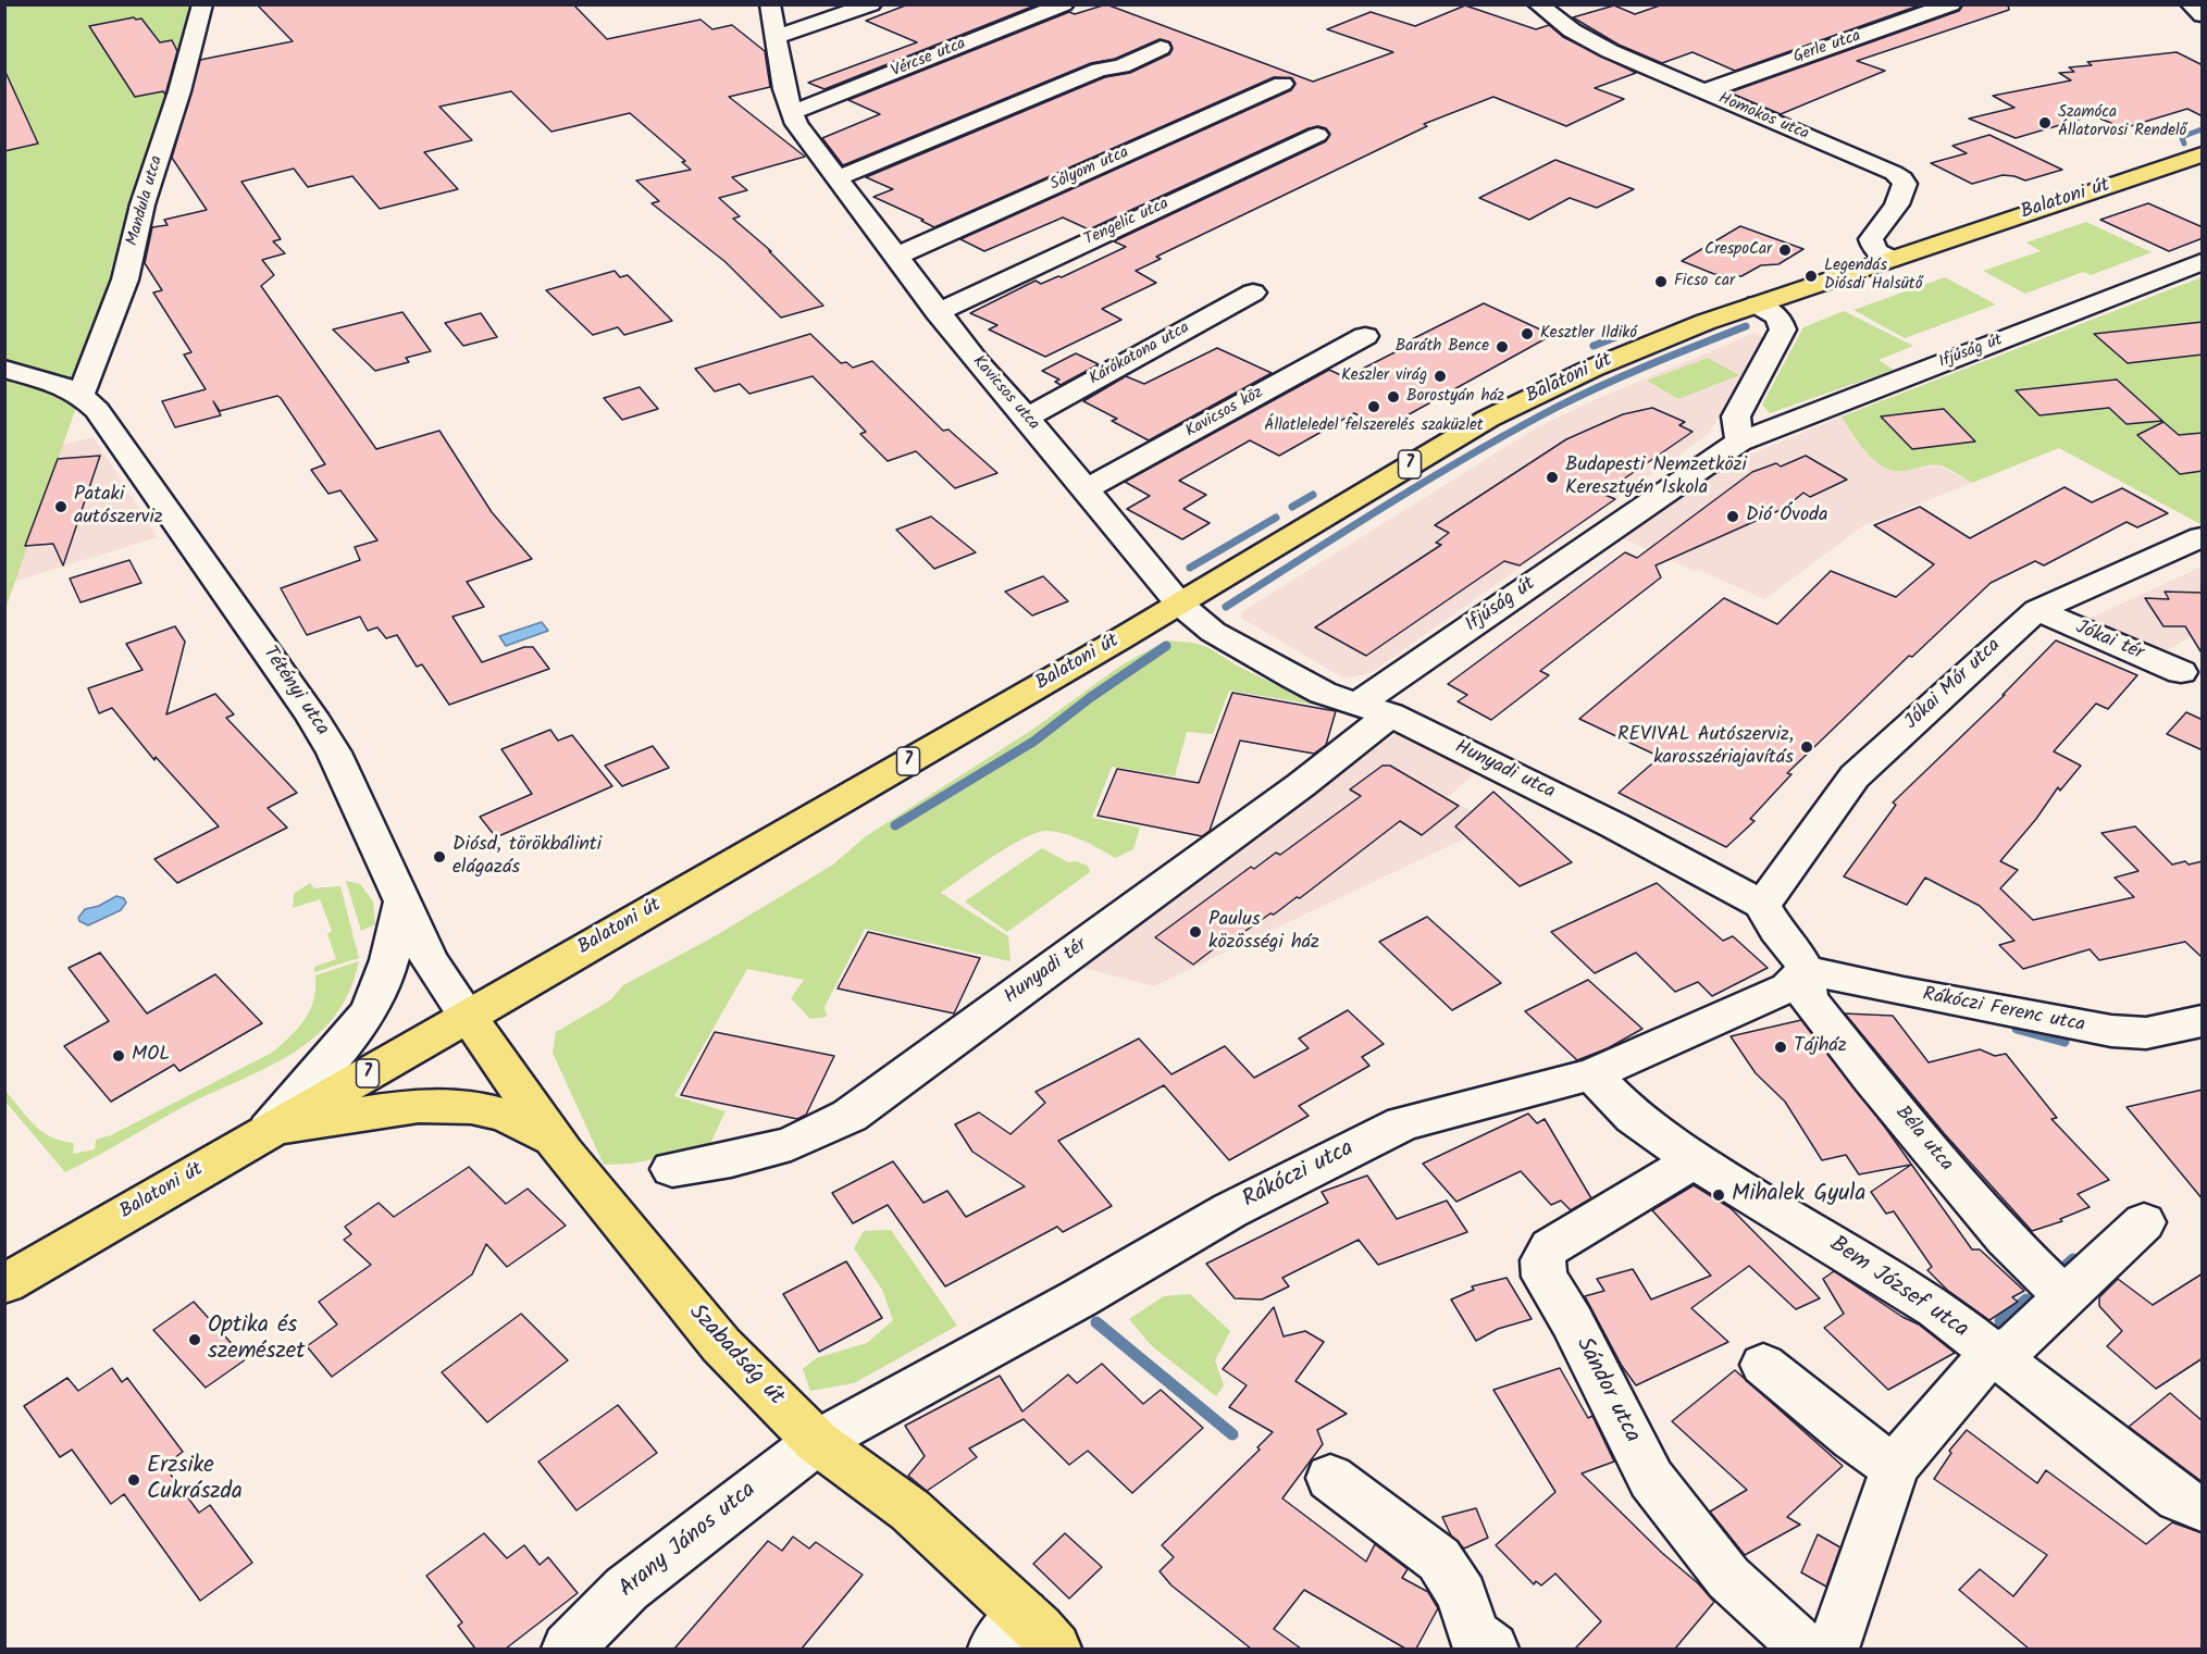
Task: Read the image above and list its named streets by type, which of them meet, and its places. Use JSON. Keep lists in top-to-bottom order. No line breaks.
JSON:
{"streets":{"main road":["Balatoni út","7","Szabadság út"],"street":["Gerle utca","Vércse utca","Homokos utca","Sólyom utca","Mandula utca","Tengelic utca","Ifjúság út","Kárókatona utca","Kavicsos utca","Kavicsos köz","Jókai tér","Jókai Mór utca","Tétényi utca","Hunyadi utca","Hunyadi tér","Rákóczi Ferenc utca","Béla utca","Rákóczi utca","Bem József utca","Sándor utca","Arany János utca"]},"crossings":[["Gerle utca","Homokos utca"],["Vércse utca","Kavicsos utca"],["Homokos utca","Balatoni út"],["Sólyom utca","Kavicsos utca"],["Balatoni út","Kavicsos utca"],["Balatoni út","Tétényi utca"],["Balatoni út","Hunyadi utca"],["Balatoni út","Szabadság út"],["Mandula utca","Tétényi utca"],["Tengelic utca","Kavicsos utca"],["Ifjúság út","Hunyadi utca"],["Ifjúság út","Hunyadi tér"],["Kárókatona utca","Kavicsos utca"],["Kavicsos utca","Kavicsos köz"],["Kavicsos utca","Hunyadi utca"],["Jókai tér","Jókai Mór utca"],["Jókai Mór utca","Hunyadi utca"],["Tétényi utca","Szabadság út"],["Hunyadi utca","Hunyadi tér"],["Rákóczi Ferenc utca","Béla utca"],["Rákóczi Ferenc utca","Rákóczi utca"],["Béla utca","Rákóczi utca"],["Rákóczi utca","Bem József utca"],["Rákóczi utca","Szabadság út"],["Rákóczi utca","Arany János utca"],["Bem József utca","Sándor utca"],["Szabadság út","Arany János utca"]],"places":["Szamóca Állatorvosi Rendelő","CrespoCar","Legendás Diósdi Halsütő","Ficso car","Kesztler Ildikó","Baráth Bence","Keszler virág","Borostyán ház","Állatleledel felszerelés szaküzlet","Budapesti Nemzetközi Keresztyén Iskola","Pataki autószerviz","Dió Óvoda","REVIVAL Autószerviz, karosszériajavítás","Diósd, törökbálinti elágazás","Paulus közösségi ház","Tájház","MOL","Mihalek Gyula","Optika és szemészet","Erzsike Cukrászda"]}
